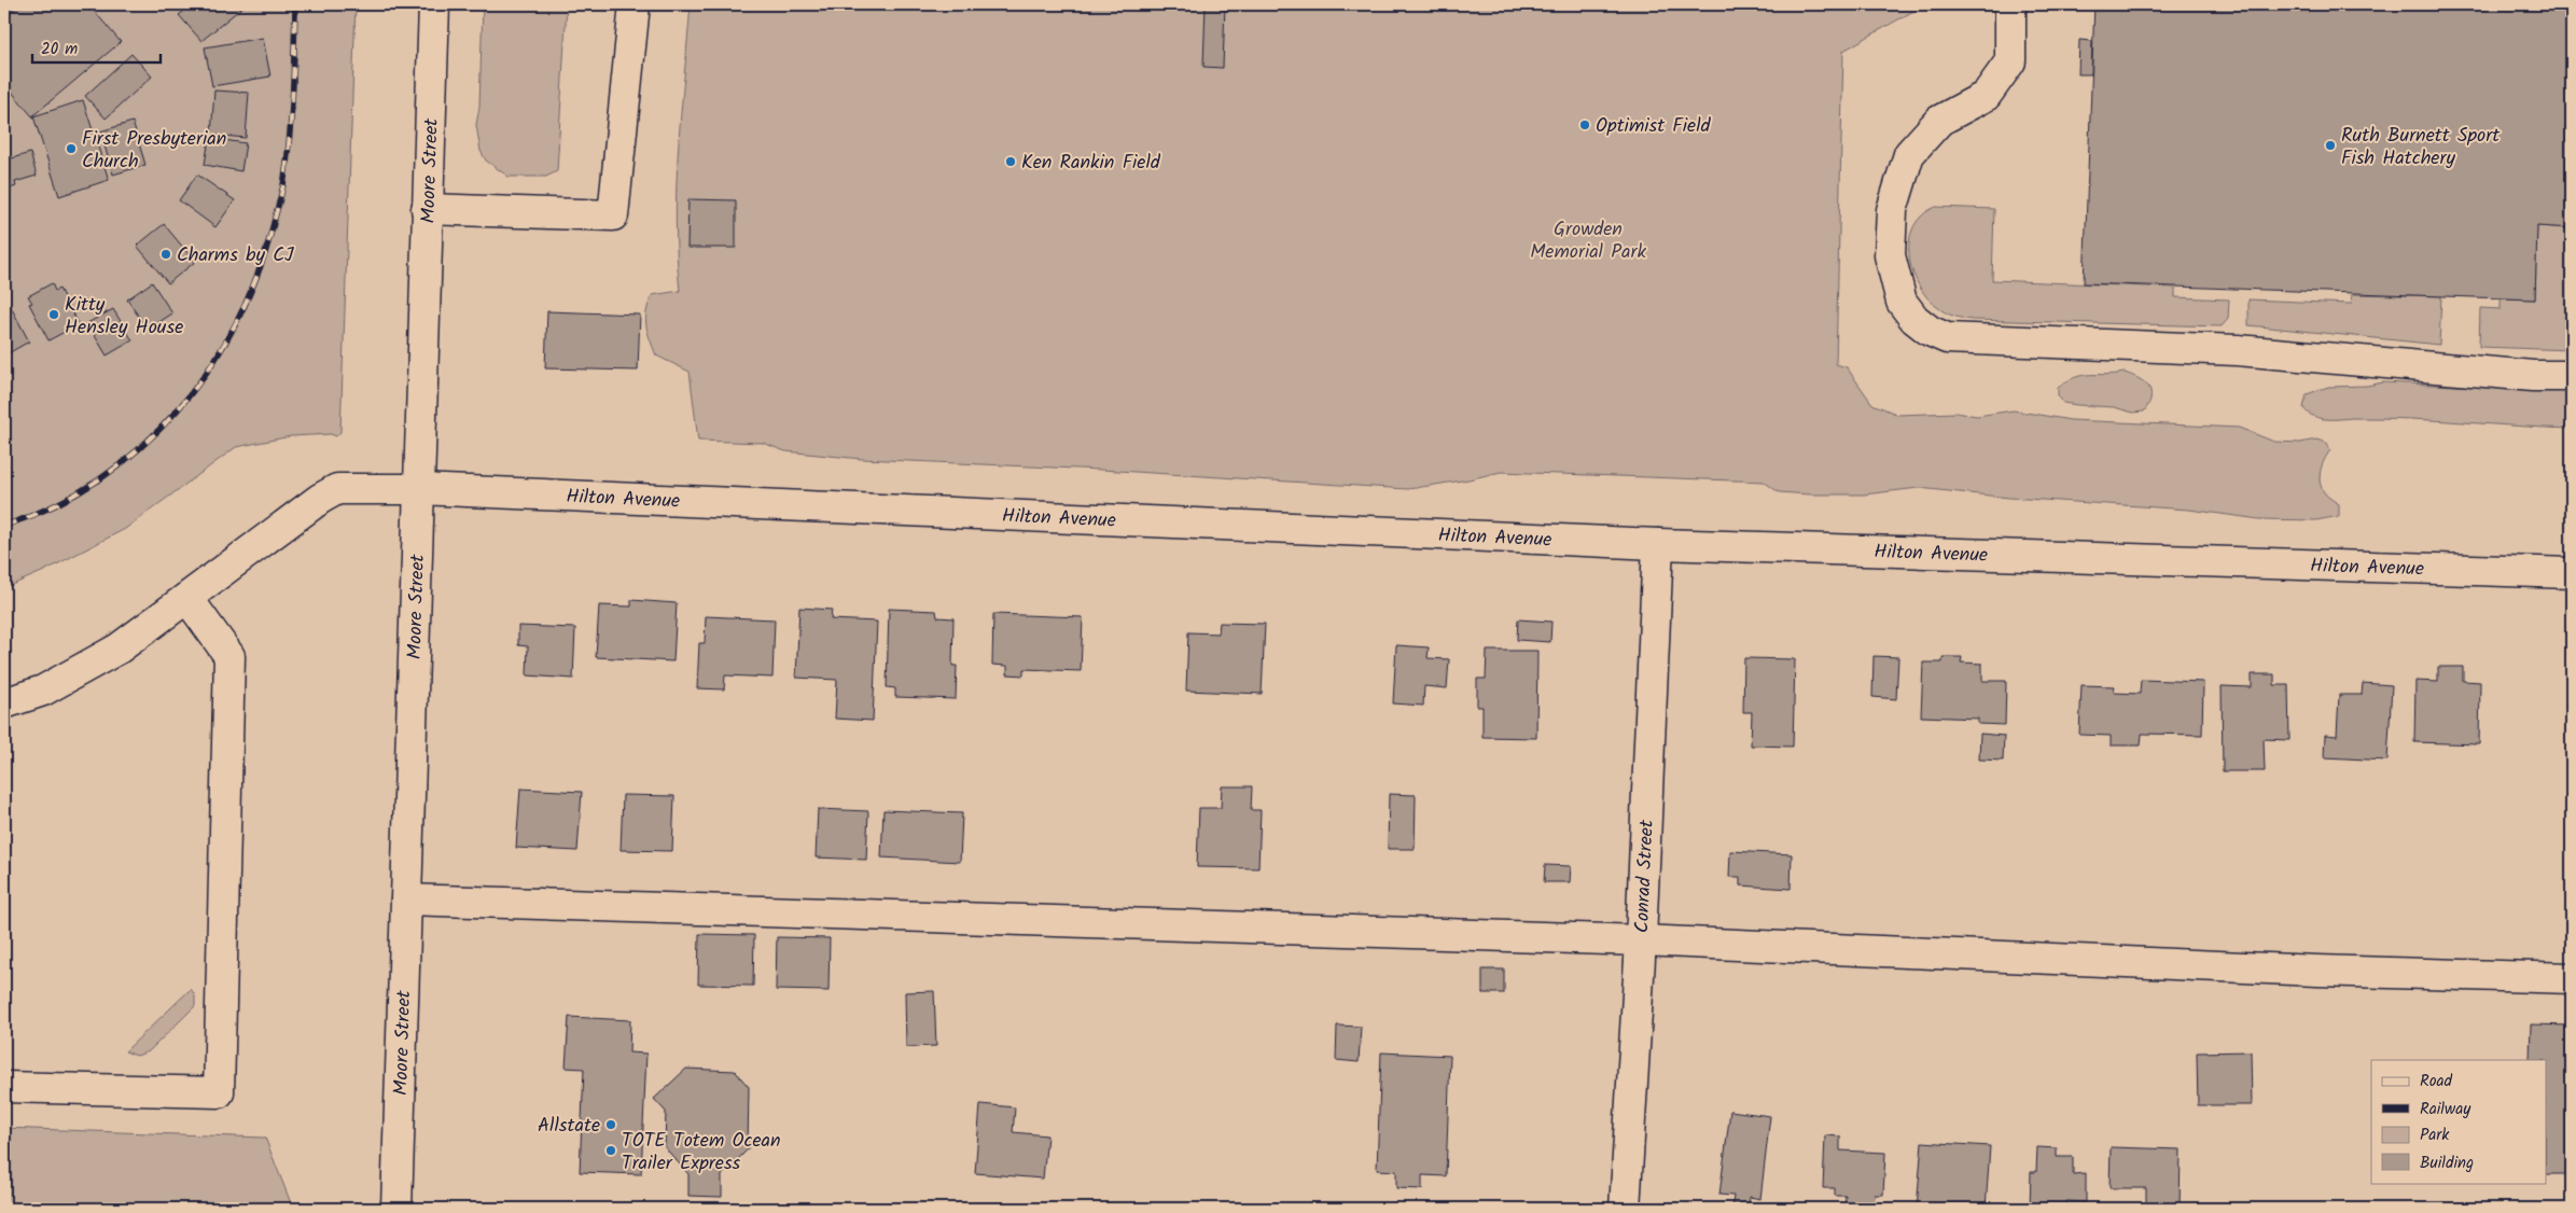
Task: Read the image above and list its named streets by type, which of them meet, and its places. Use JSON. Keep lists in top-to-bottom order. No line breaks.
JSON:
{"streets":{"street":["Moore Street","Hilton Avenue","Conrad Street"]},"crossings":[["Moore Street","Hilton Avenue"],["Hilton Avenue","Conrad Street"]],"parks":["Growden Memorial Park"],"places":["Optimist Field","Ruth Burnett Sport Fish Hatchery","First Presbyterian Church","Ken Rankin Field","Charms by CJ","Kitty Hensley House","Allstate","TOTE Totem Ocean Trailer Express"],"legend":["Road","Railway","Park","Building"],"scale_bar":"20 m"}
